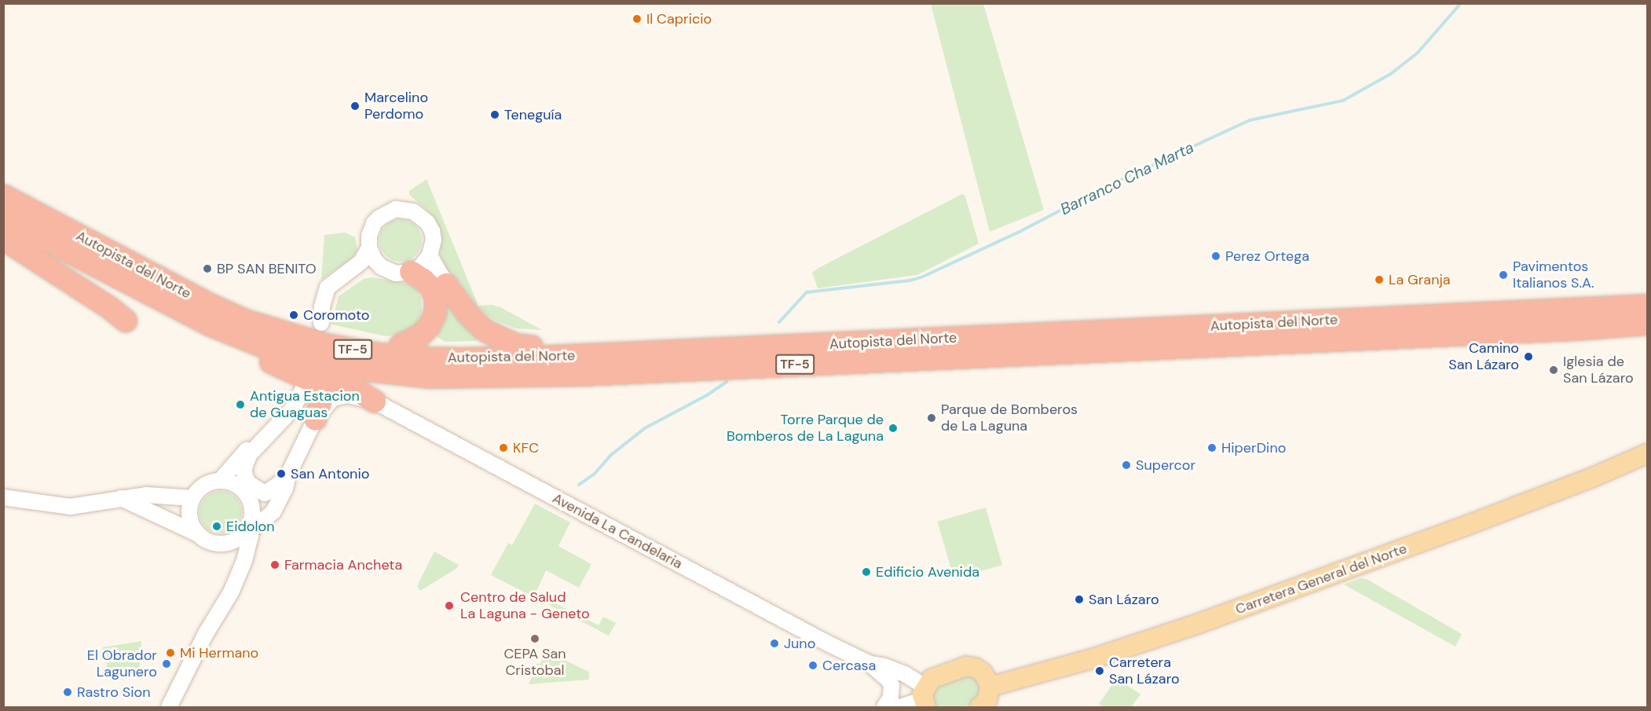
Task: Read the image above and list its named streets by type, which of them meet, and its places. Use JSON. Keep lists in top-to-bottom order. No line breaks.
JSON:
{"streets":{"highway":["Autopista del Norte","TF-5"],"main road":["Carretera General del Norte"],"street":["Avenida La Candelaria"]},"water":["Barranco Cha Marta"],"places":["Il Capricio","Marcelino Perdomo","Teneguía","Perez Ortega","BP SAN BENITO","Pavimentos Italianos S.A.","La Granja","Coromoto","Camino San Lázaro","Iglesia de San Lázaro","Antigua Estacion de Guaguas","Parque de Bomberos de La Laguna","Torre Parque de Bomberos de La Laguna","KFC","HiperDino","Supercor","San Antonio","Eidolon","Farmacia Ancheta","Edificio Avenida","San Lázaro","Centro de Salud La Laguna - Geneto","CEPA San Cristobal","Juno","Mi Hermano","El Obrador Lagunero","Cercasa","Carretera San Lázaro","Rastro Sion"]}
